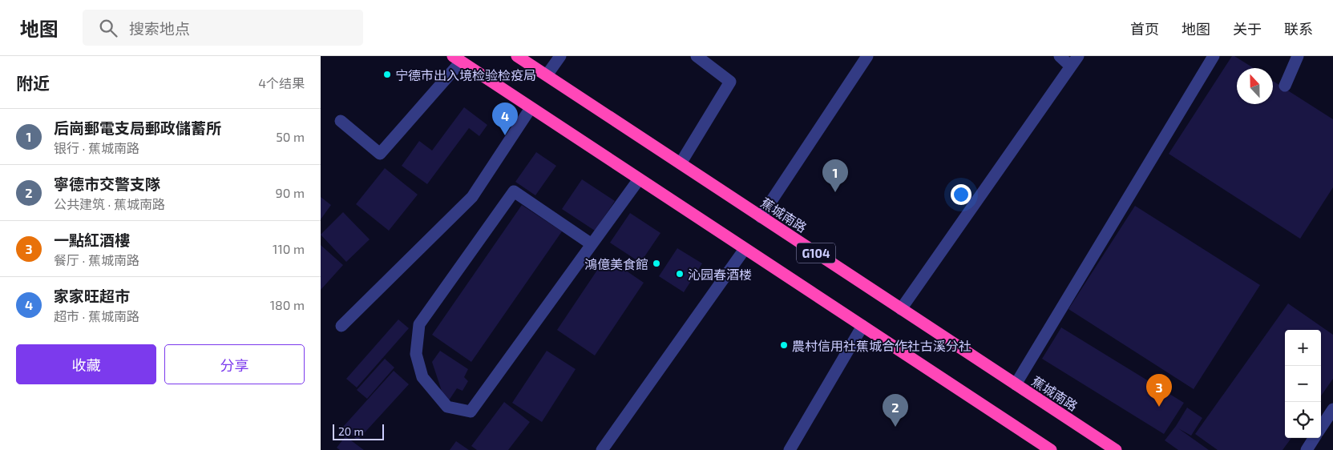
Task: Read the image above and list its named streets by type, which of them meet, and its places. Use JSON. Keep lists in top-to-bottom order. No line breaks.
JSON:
{"streets":{"highway":["蕉城南路","G104"]},"places":["宁德市出入境检验检疫局","鴻億美食館","沁园春酒楼","農村信用社蕉城合作社古溪分社"],"scale_bar":"20 m","north":"top","page":{"header":"地图","search":"搜索地点","nav":["首页","地图","关于","联系"],"heading":["附近","4个结果"],"pins":["4","1","3","2"],"list":[{"mark":"1","name":"后崗郵電支局郵政儲蓄所","note":"银行 · 蕉城南路","value":"50 m"},{"mark":"2","name":"寧德市交警支隊","note":"公共建筑 · 蕉城南路","value":"90 m"},{"mark":"3","name":"一點紅酒樓","note":"餐厅 · 蕉城南路","value":"110 m"},{"mark":"4","name":"家家旺超市","note":"超市 · 蕉城南路","value":"180 m"}],"map_buttons":["+","−"],"buttons":["收藏","分享"],"scale":"20 m"}}
